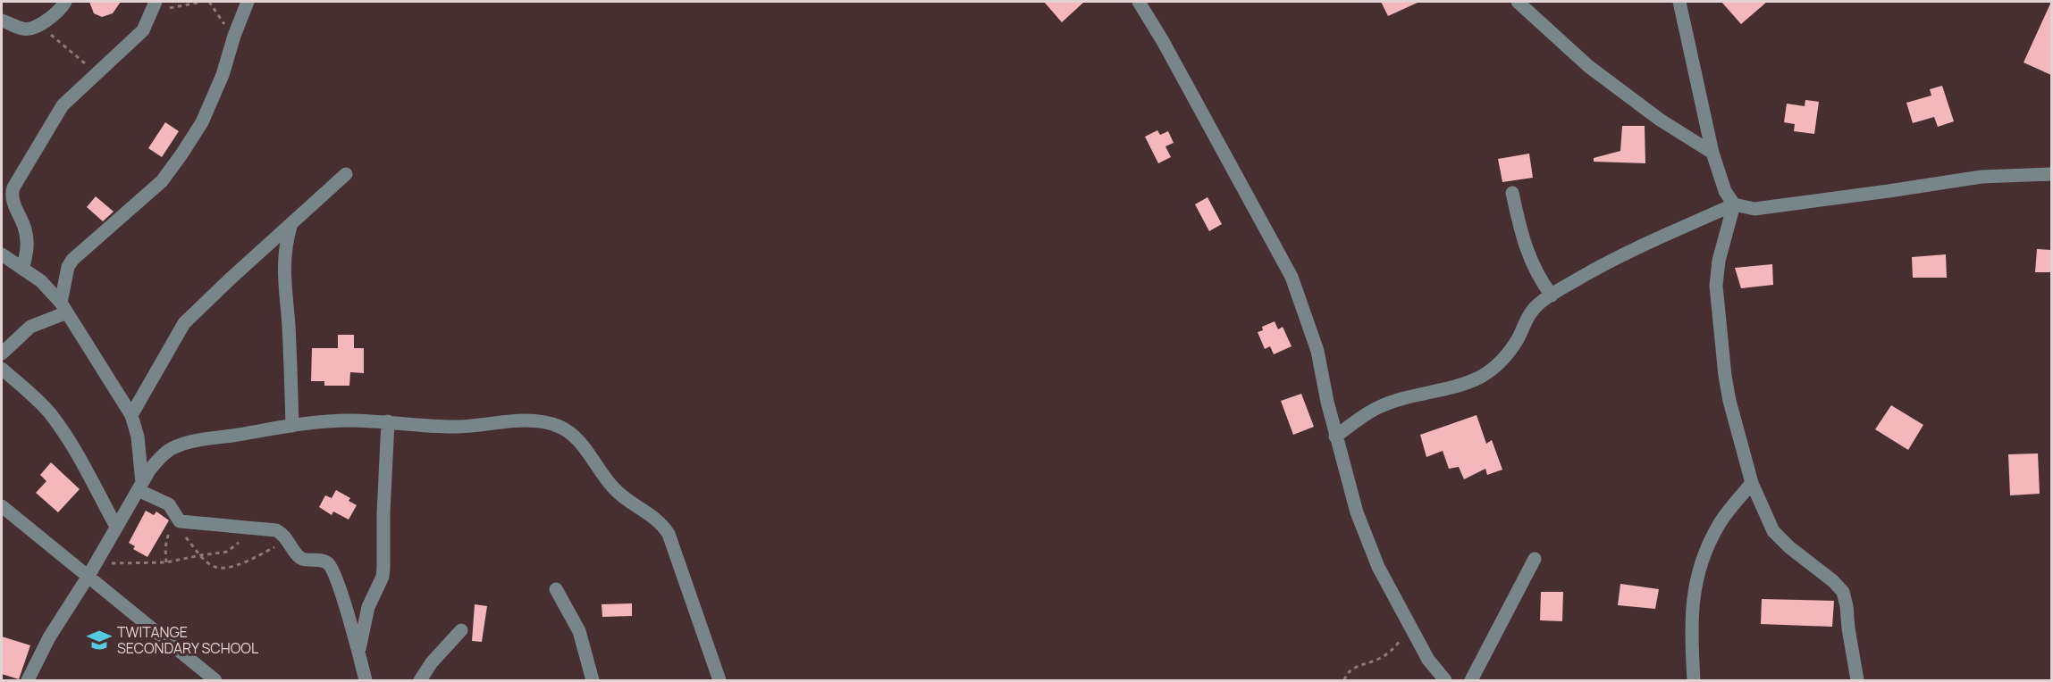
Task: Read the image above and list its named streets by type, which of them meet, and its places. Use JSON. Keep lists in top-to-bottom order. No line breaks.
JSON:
{"places":{"school or university":["TWITANGE SECONDARY SCHOOL"]}}
